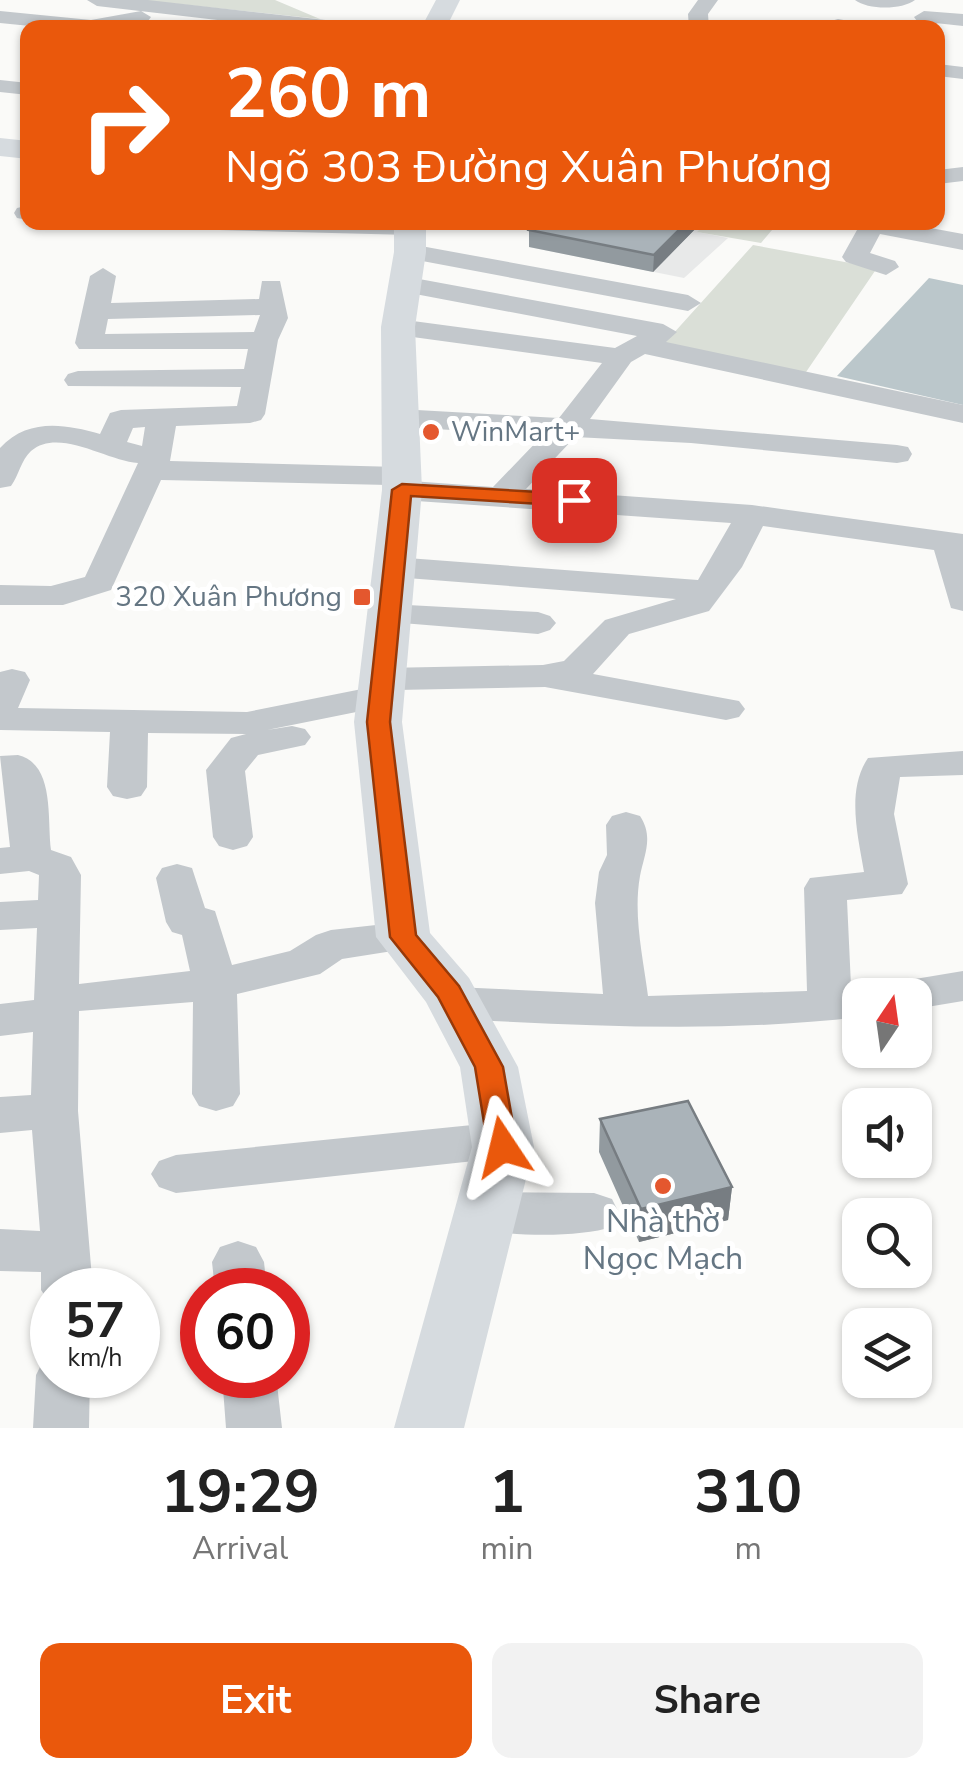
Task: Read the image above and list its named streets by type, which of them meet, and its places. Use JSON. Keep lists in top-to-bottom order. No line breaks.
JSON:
{"places":{"other":["WinMart+","Nhà thờ Ngọc Mạch"],"transit":["320 Xuân Phương"]},"north":"top","page":{"turn":["260 m","Ngõ 303 Đường Xuân Phương"],"speed":"57 km/h","limit":"60","eta":["19:29","Arrival","1","min","310","m"],"buttons":["Exit","Share"]}}
